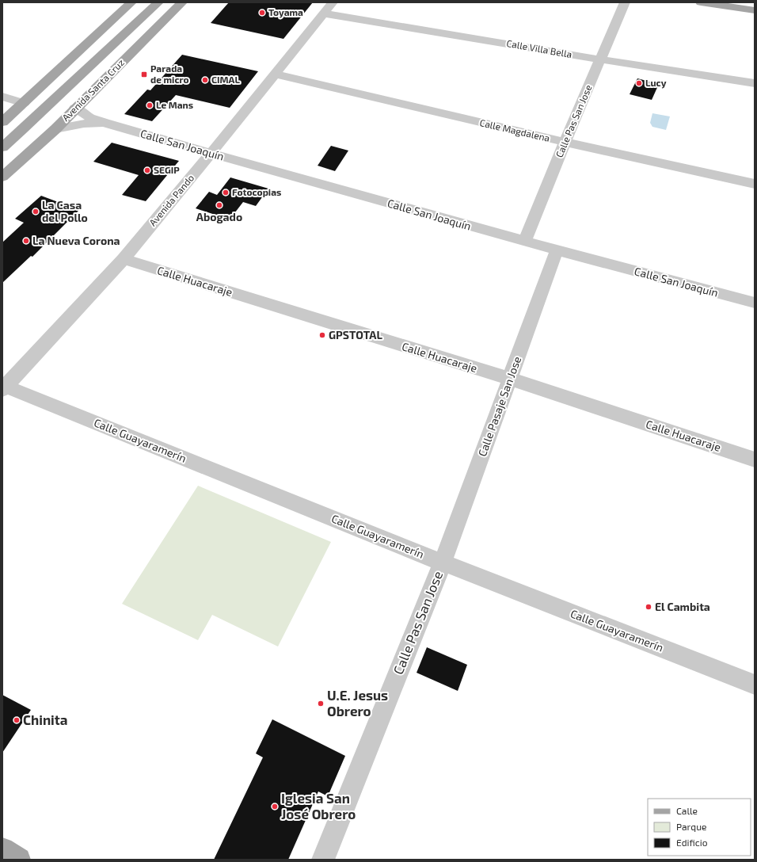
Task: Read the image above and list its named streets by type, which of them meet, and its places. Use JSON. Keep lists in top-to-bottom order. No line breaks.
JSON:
{"streets":{"main road":["Avenida Santa Cruz"],"street":["Calle Villa Bella","Calle Pas San Jose","Calle Magdalena","Calle San Joaquín","Avenida Pando","Calle Huacaraje","Calle Pasaje San Jose","Calle Guayaramerín"]},"crossings":[["Calle Villa Bella","Calle Pas San Jose"],["Calle Villa Bella","Avenida Pando"],["Avenida Santa Cruz","Calle San Joaquín"],["Calle Pas San Jose","Calle Magdalena"],["Calle Pas San Jose","Calle San Joaquín"],["Calle Pas San Jose","Calle Pasaje San Jose"],["Calle Pas San Jose","Calle Guayaramerín"],["Calle Magdalena","Avenida Pando"],["Calle San Joaquín","Avenida Pando"],["Calle San Joaquín","Calle Pasaje San Jose"],["Avenida Pando","Calle Huacaraje"],["Avenida Pando","Calle Guayaramerín"],["Calle Huacaraje","Calle Pasaje San Jose"],["Calle Pasaje San Jose","Calle Guayaramerín"]],"places":{"other":["Toyama","CIMAL","Lucy","Le Mans","SEGIP","Fotocopias","Abogado","La Casa del Pollo","La Nueva Corona","GPSTOTAL","El Cambita","U.E. Jesus Obrero","Chinita","Iglesia San José Obrero"],"transit":["Parada de micro"]},"legend":["Calle","Parque","Edificio"]}
